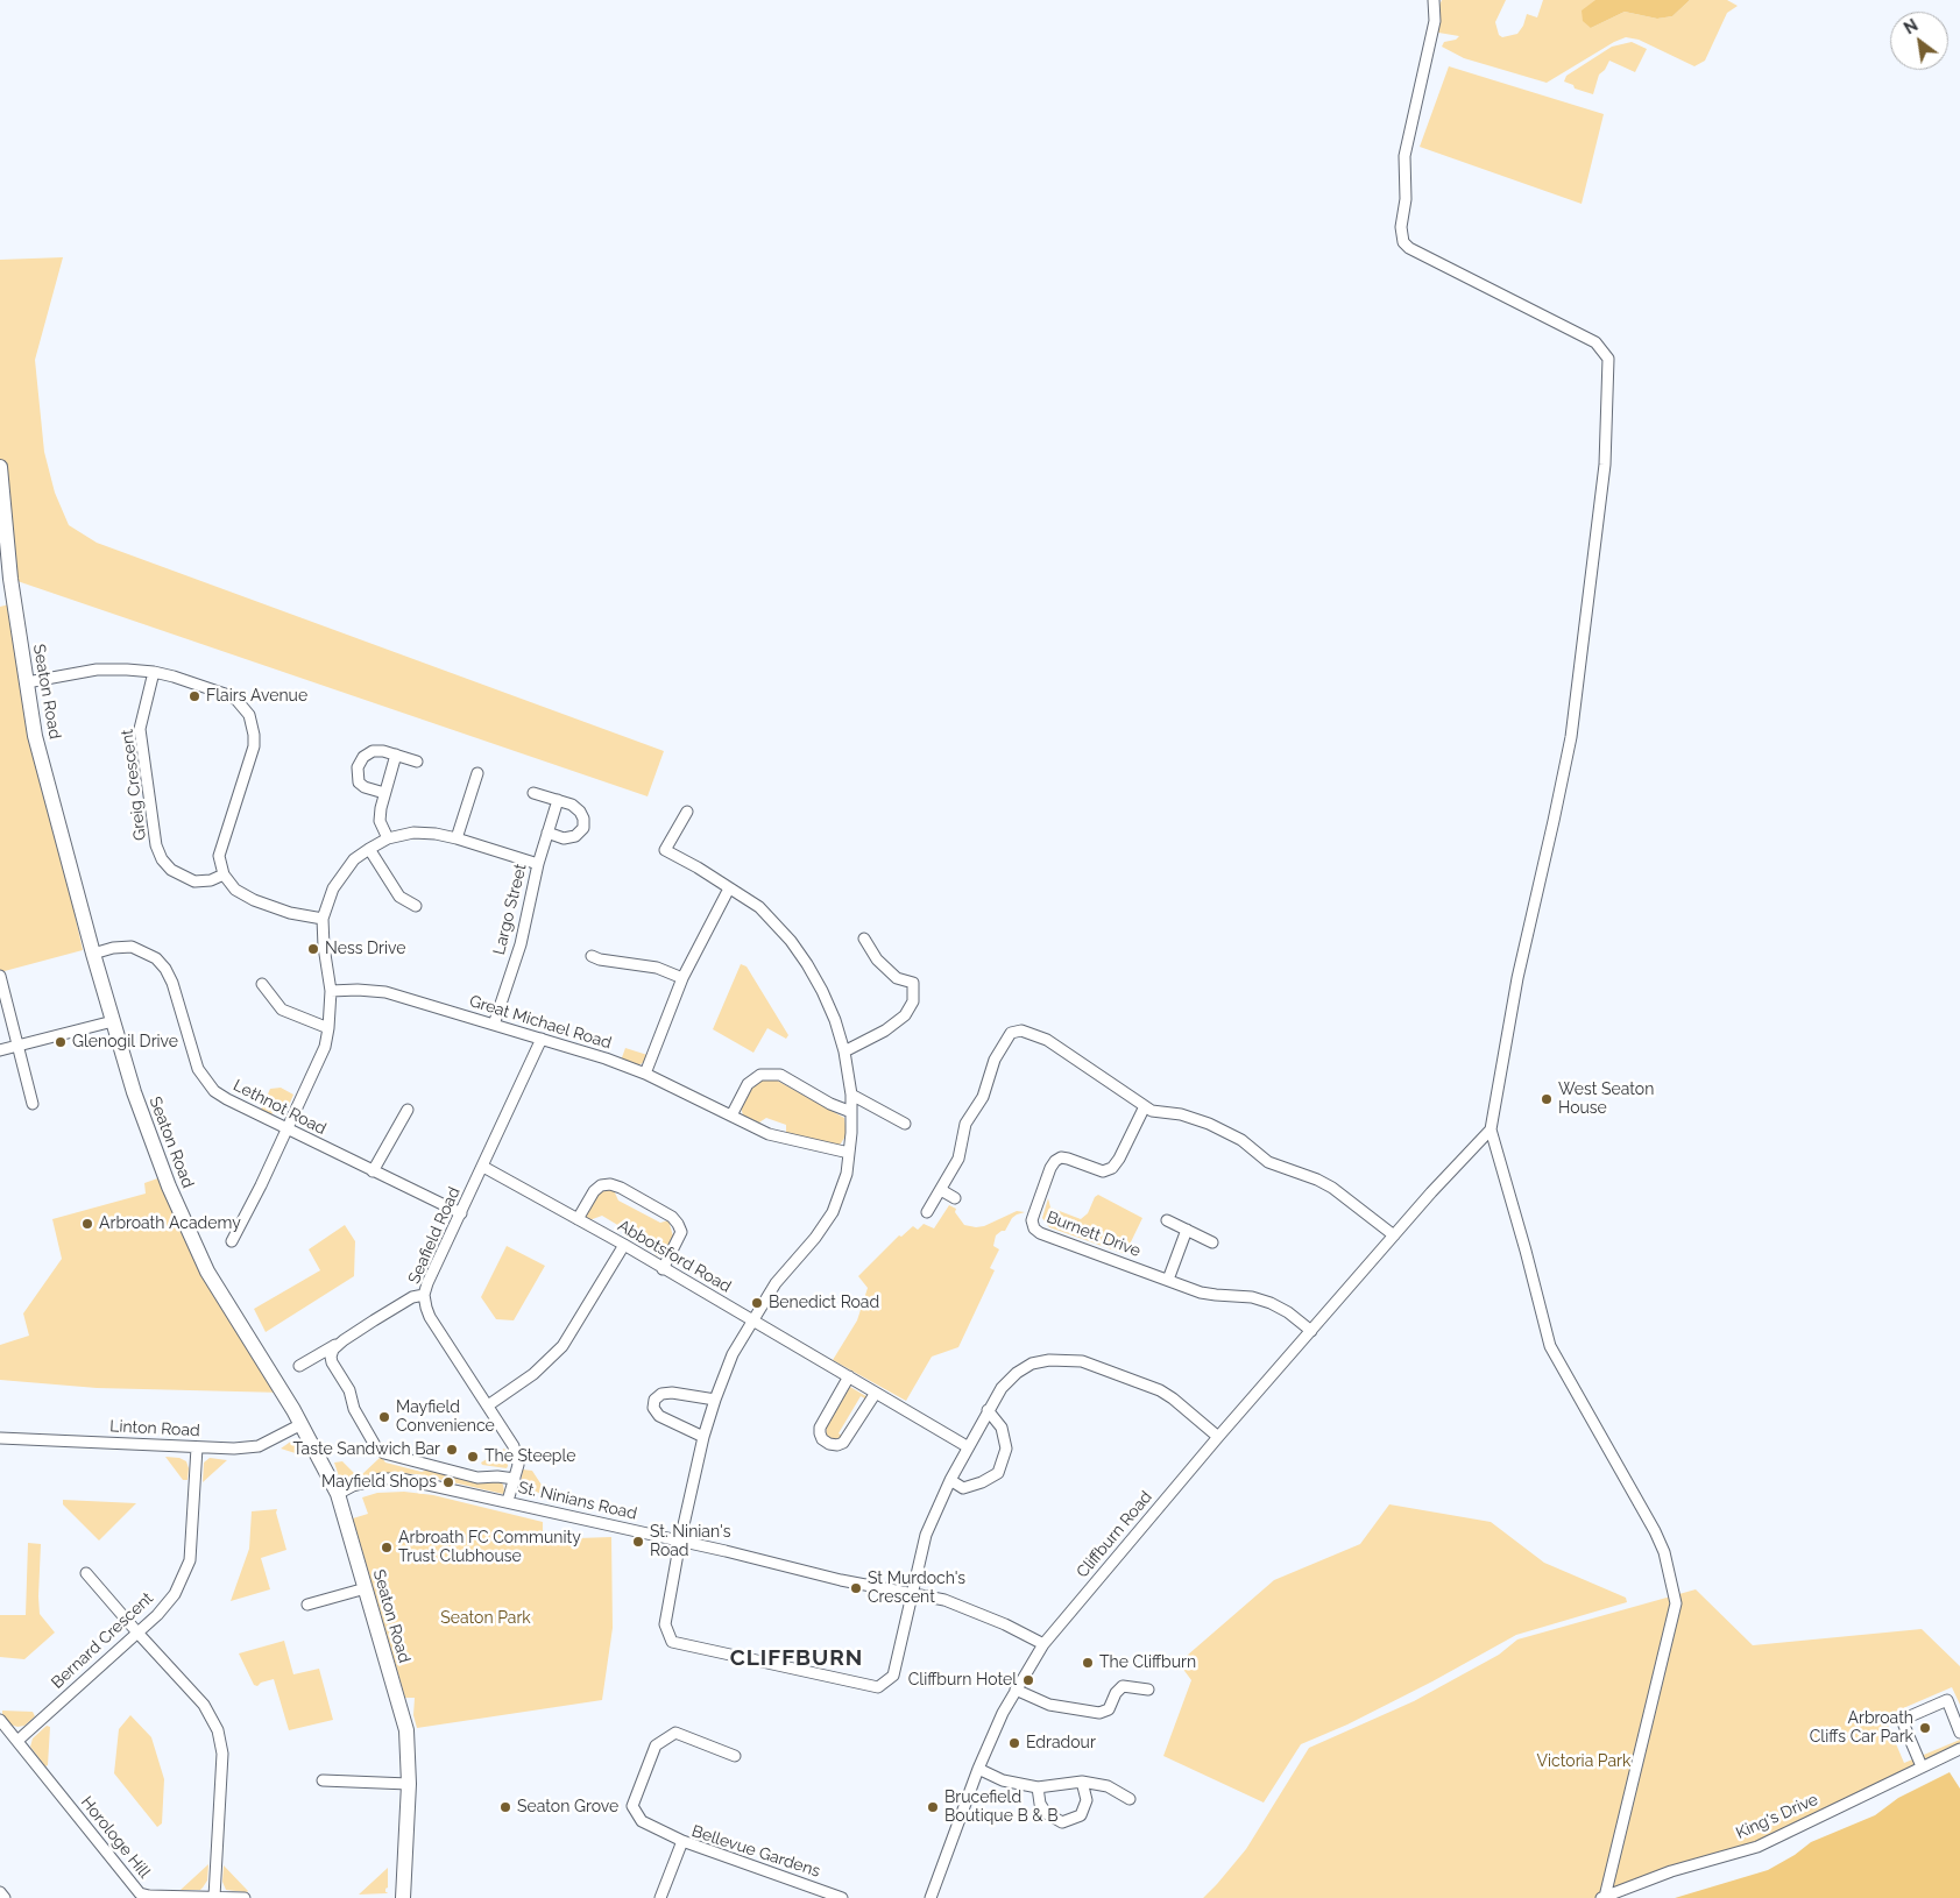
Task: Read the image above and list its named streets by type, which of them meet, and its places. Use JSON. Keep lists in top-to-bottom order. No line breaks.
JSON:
{"streets":{"street":["Seaton Road","Greig Crescent","Largo Street","Great Michael Road","Lethnot Road","Burnett Drive","Seafield Road","Abbotsford Road","Linton Road","St. Ninians Road","Cliffburn Road","Bernard Crescent","King's Drive","Horologe Hill","Bellevue Gardens"]},"crossings":[["Seaton Road","Lethnot Road"],["Seaton Road","Linton Road"],["Seaton Road","St. Ninians Road"],["Largo Street","Great Michael Road"],["Great Michael Road","Seafield Road"],["Lethnot Road","Seafield Road"],["Burnett Drive","Cliffburn Road"],["Seafield Road","Abbotsford Road"],["Seafield Road","St. Ninians Road"],["Linton Road","Bernard Crescent"],["St. Ninians Road","Cliffburn Road"],["Bernard Crescent","Horologe Hill"]],"districts":["CLIFFBURN"],"parks":["Seaton Park","Victoria Park"],"places":["Flairs Avenue","Ness Drive","Glenogil Drive","West Seaton House","Arbroath Academy","Benedict Road","Mayfield Convenience","Taste Sandwich Bar","The Steeple","Mayfield Shops","St. Ninian's Road","Arbroath FC Community Trust Clubhouse","St Murdoch's Crescent","The Cliffburn","Cliffburn Hotel","Arbroath Cliffs Car Park","Edradour","Seaton Grove","Brucefield Boutique B & B"],"north":"top left"}
